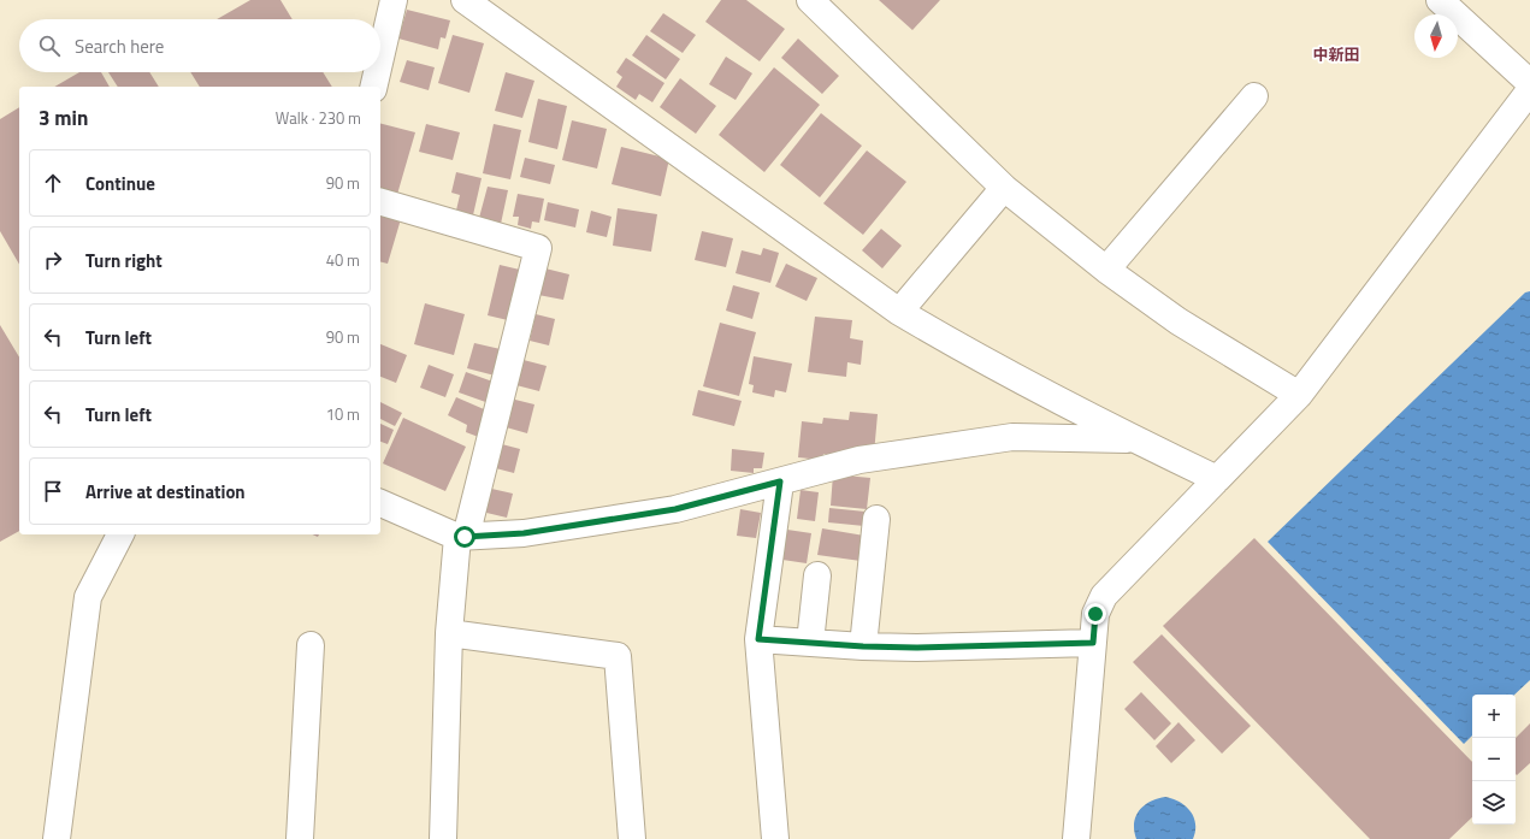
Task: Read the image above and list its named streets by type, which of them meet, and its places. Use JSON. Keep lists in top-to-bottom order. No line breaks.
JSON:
{"districts":["中新田"],"north":"bottom","page":{"search":"Search here","heading":["3 min","Walk · 230 m"],"list":[["Continue","90 m"],["Turn right","40 m"],["Turn left","90 m"],["Turn left","10 m"],"Arrive at destination"],"map_buttons":["+","−"]}}
